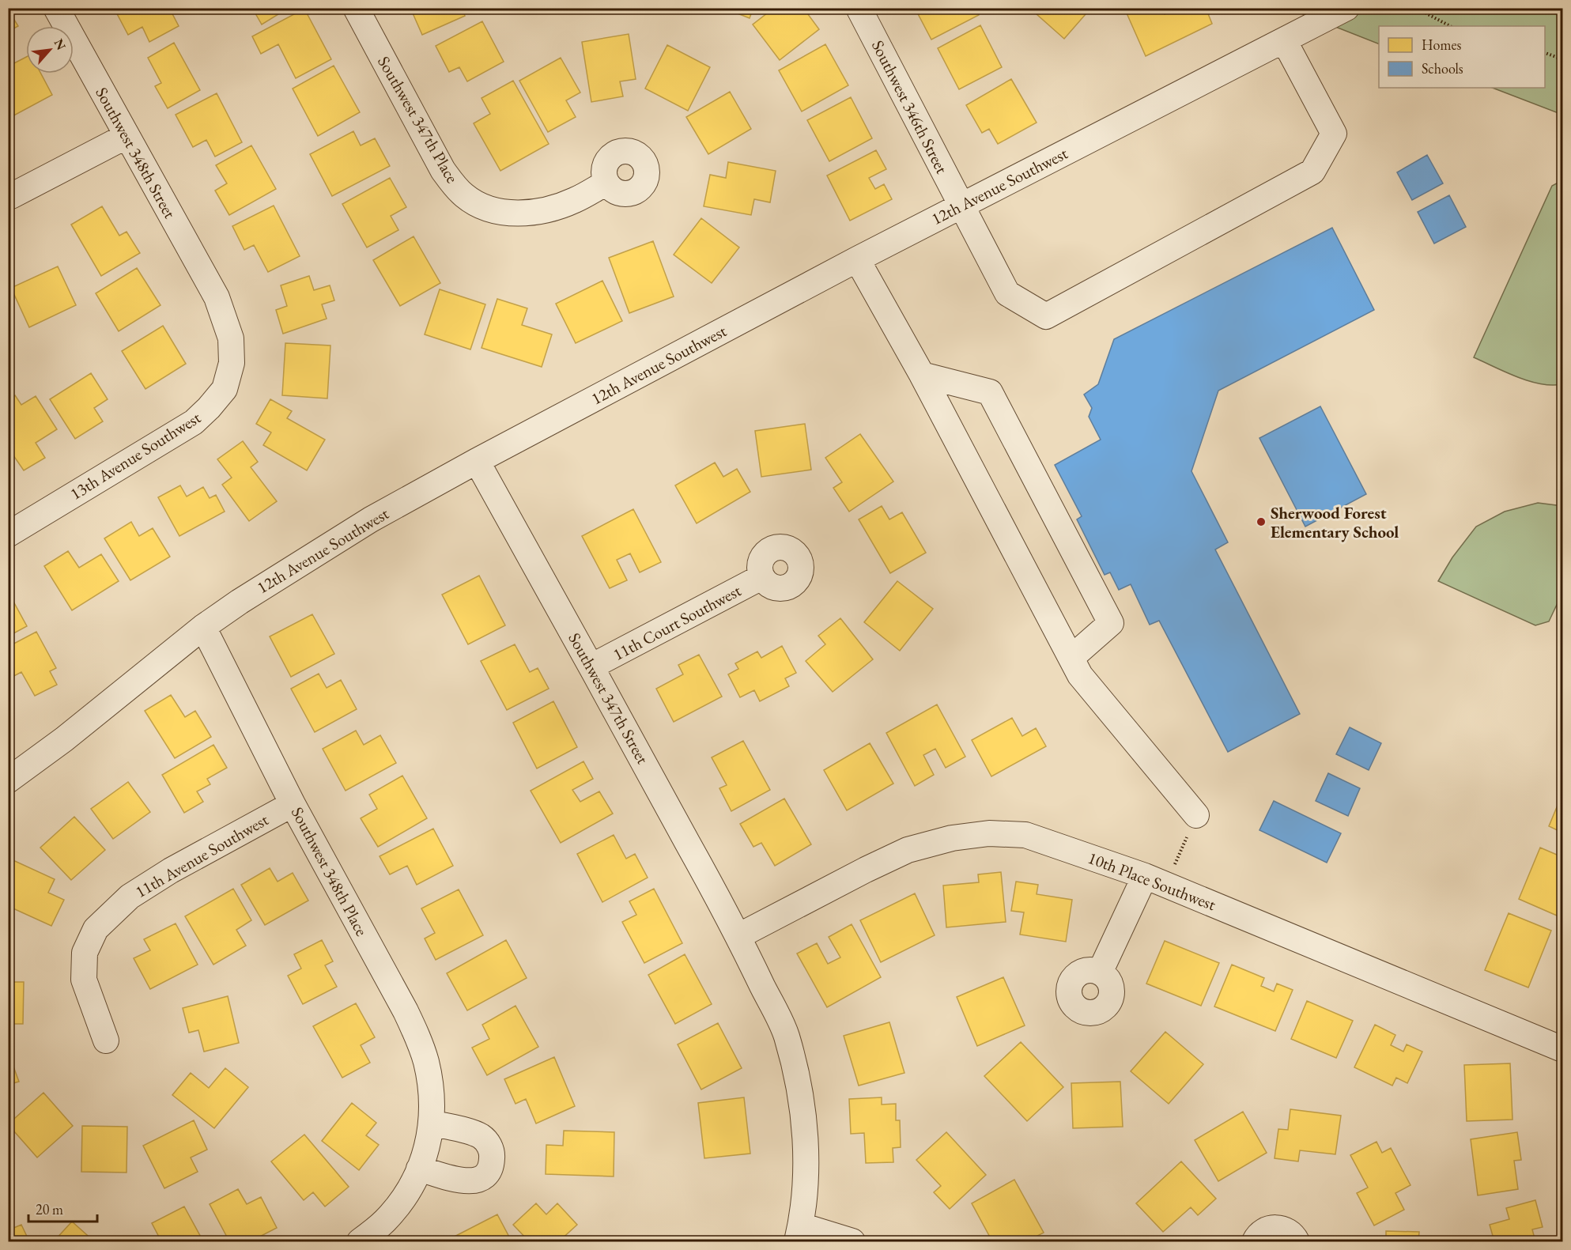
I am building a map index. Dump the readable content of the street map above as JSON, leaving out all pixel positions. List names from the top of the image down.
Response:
{
  "streets": {
    "street": [
      "Southwest 346th Street",
      "Southwest 347th Place",
      "Southwest 348th Street",
      "12th Avenue Southwest",
      "13th Avenue Southwest",
      "11th Court Southwest",
      "Southwest 347th Street",
      "11th Avenue Southwest",
      "Southwest 348th Place",
      "10th Place Southwest"
    ]
  },
  "crossings": [
    ["Southwest 346th Street", "12th Avenue Southwest"],
    ["Southwest 348th Street", "13th Avenue Southwest"],
    ["12th Avenue Southwest", "Southwest 347th Street"],
    ["12th Avenue Southwest", "Southwest 348th Place"],
    ["11th Court Southwest", "Southwest 347th Street"],
    ["Southwest 347th Street", "10th Place Southwest"],
    ["11th Avenue Southwest", "Southwest 348th Place"]
  ],
  "places": ["Sherwood Forest Elementary School"],
  "legend": ["Homes", "Schools"],
  "scale_bar": "20 m",
  "north": "top right"
}
